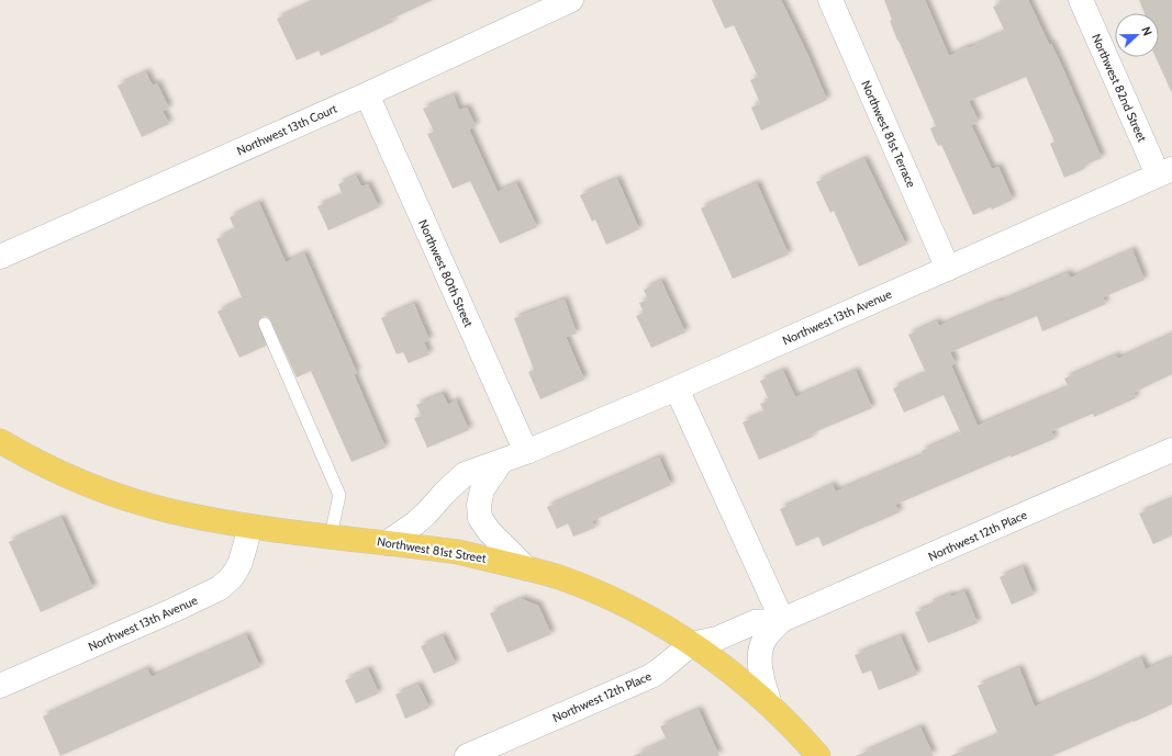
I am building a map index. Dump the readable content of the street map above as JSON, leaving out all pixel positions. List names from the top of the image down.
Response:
{
  "streets": {
    "main road": ["Northwest 81st Street"],
    "street": [
      "Northwest 82nd Street",
      "Northwest 13th Court",
      "Northwest 81st Terrace",
      "Northwest 80th Street",
      "Northwest 13th Avenue",
      "Northwest 12th Place"
    ]
  },
  "crossings": [
    ["Northwest 82nd Street", "Northwest 13th Avenue"],
    ["Northwest 13th Court", "Northwest 80th Street"],
    ["Northwest 81st Terrace", "Northwest 13th Avenue"],
    ["Northwest 80th Street", "Northwest 13th Avenue"],
    ["Northwest 13th Avenue", "Northwest 81st Street"],
    ["Northwest 12th Place", "Northwest 81st Street"]
  ],
  "north": "right"
}
